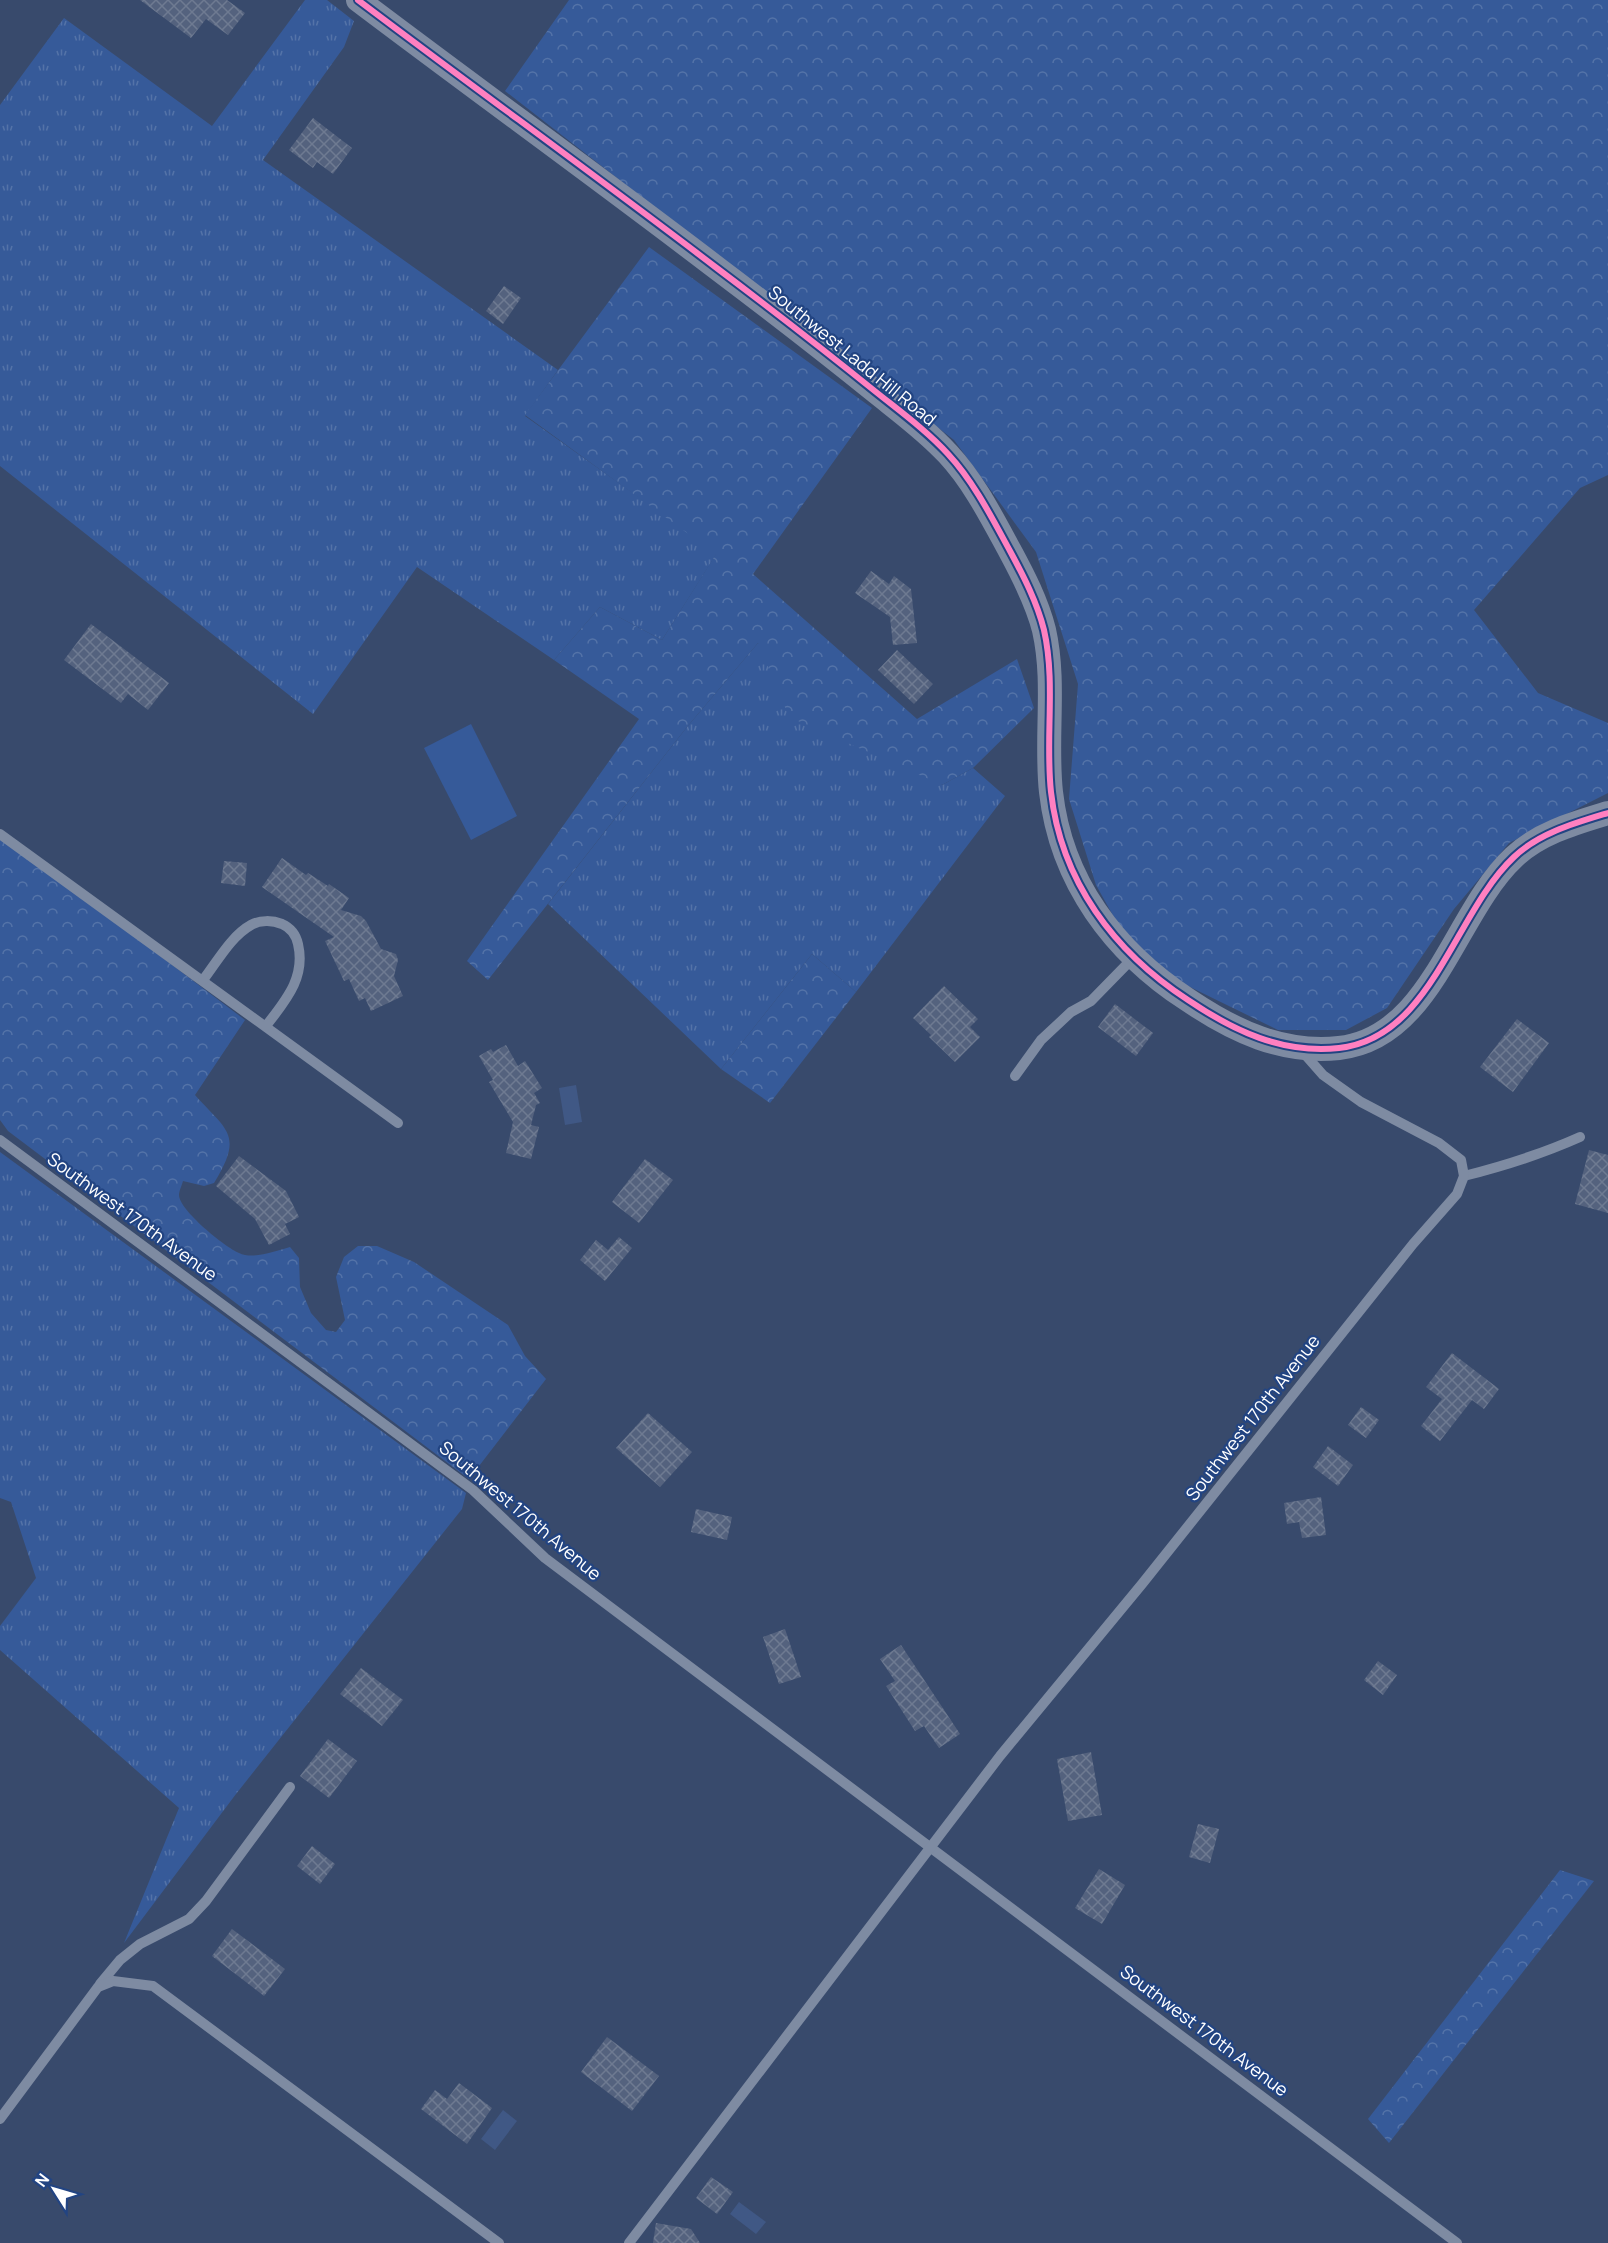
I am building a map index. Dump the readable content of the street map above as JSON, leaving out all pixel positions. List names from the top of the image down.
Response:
{
  "streets": {
    "street": ["Southwest Ladd Hill Road"],
    "lane": ["Southwest 170th Avenue"]
  },
  "north": "top left"
}
